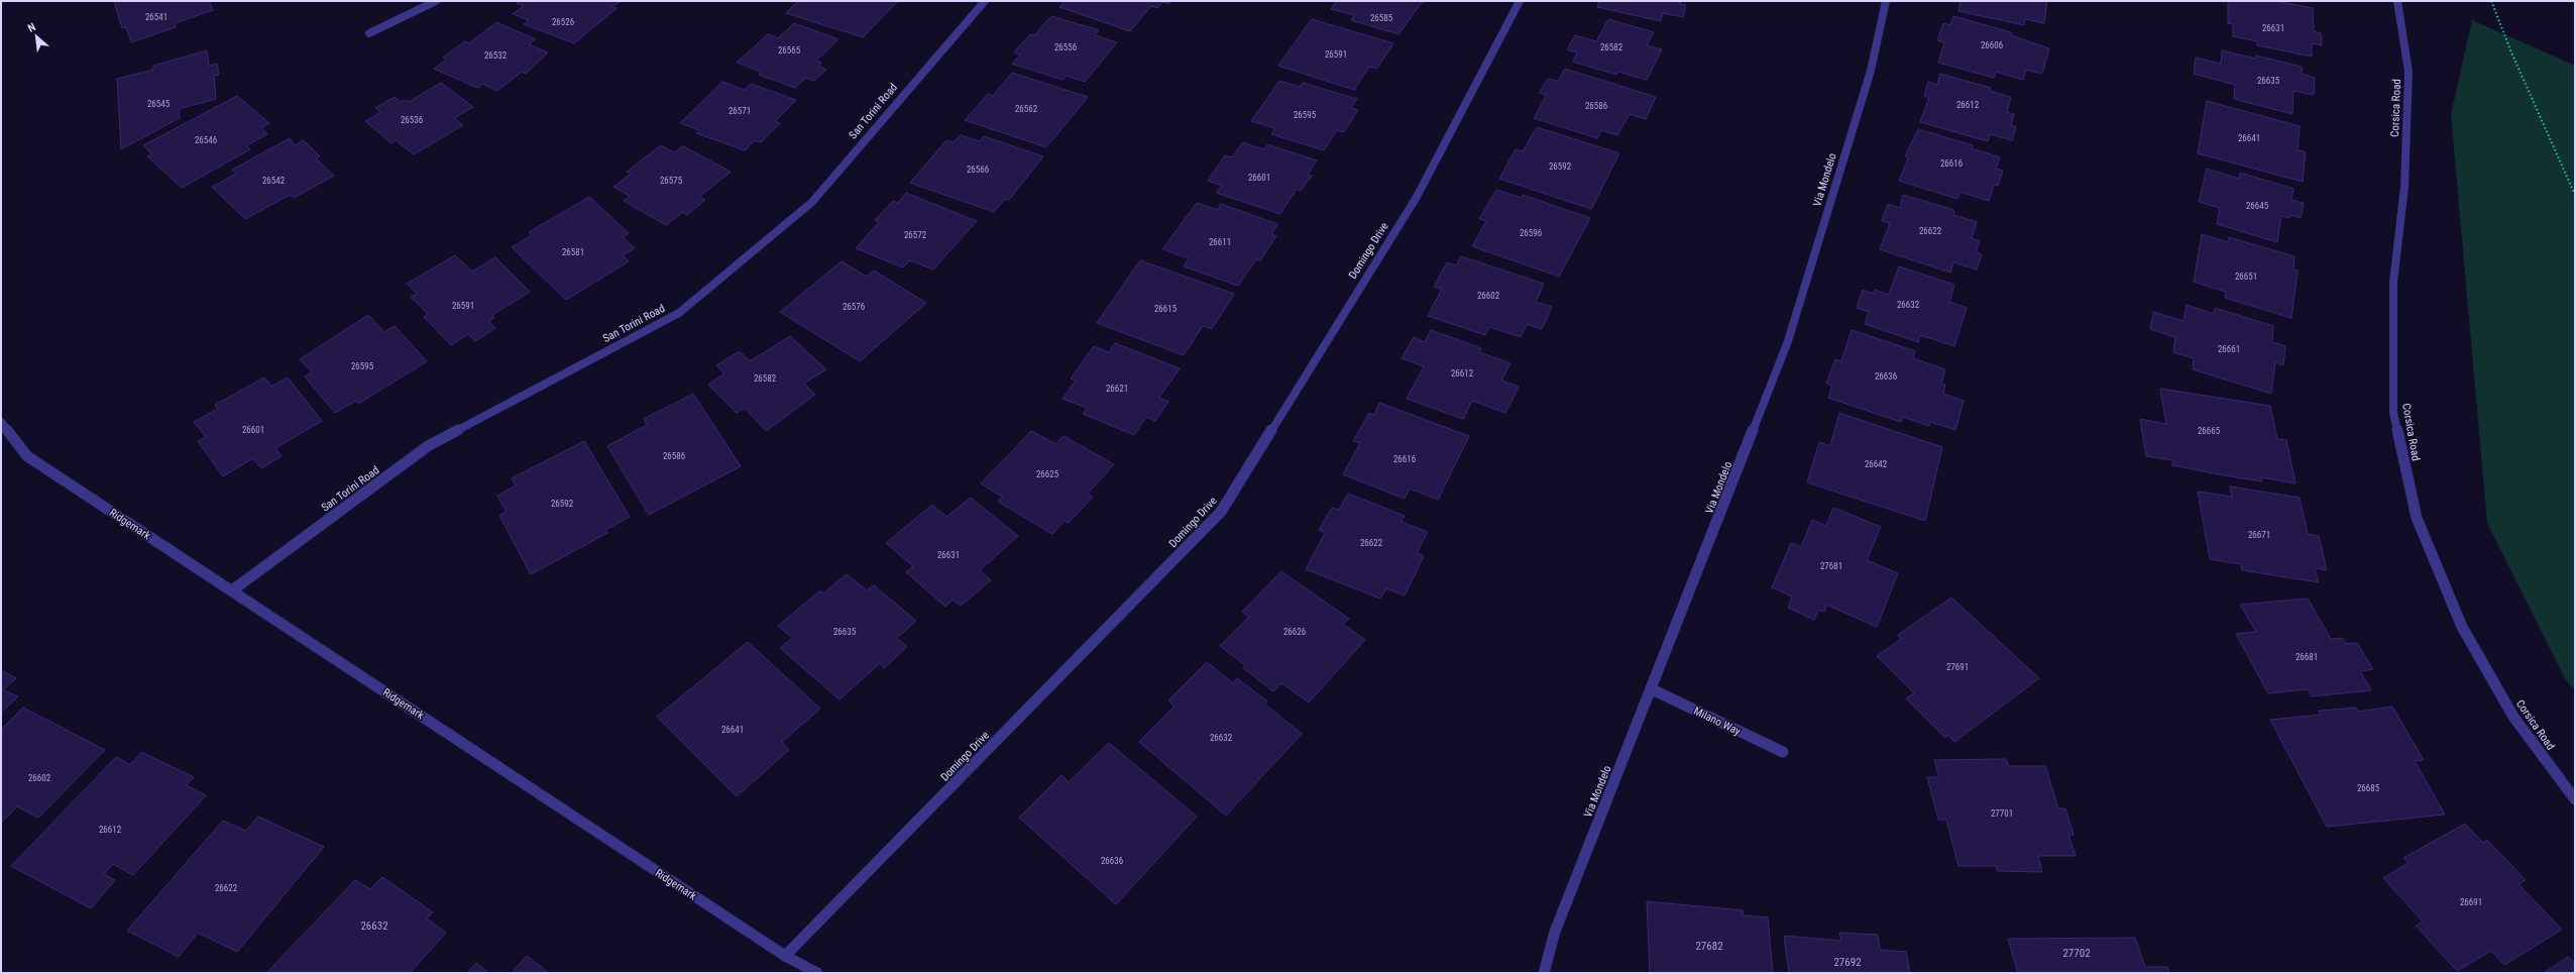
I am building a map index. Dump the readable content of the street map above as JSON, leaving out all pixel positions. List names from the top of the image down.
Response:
{
  "streets": {
    "street": [
      "Corsica Road",
      "San Torini Road",
      "Via Mondelo",
      "Domingo Drive",
      "Ridgemark",
      "Milano Way"
    ]
  },
  "crossings": [
    ["San Torini Road", "Ridgemark"],
    ["Via Mondelo", "Milano Way"],
    ["Domingo Drive", "Ridgemark"]
  ],
  "house_numbers": [
    "26541",
    "26585",
    "26526",
    "26631",
    "26606",
    "26556",
    "26582",
    "26565",
    "26591",
    "26532",
    "26635",
    "26545",
    "26612",
    "26586",
    "26562",
    "26571",
    "26595",
    "26536",
    "26641",
    "26546",
    "26616",
    "26592",
    "26566",
    "26601",
    "26542",
    "26575",
    "26645",
    "26622",
    "26596",
    "26572",
    "26611",
    "26581",
    "26651",
    "26602",
    "26632",
    "26591",
    "26576",
    "26615",
    "26661",
    "26595",
    "26612",
    "26636",
    "26582",
    "26621",
    "26601",
    "26665",
    "26586",
    "26616",
    "26642",
    "26625",
    "26592",
    "26671",
    "26622",
    "26631",
    "27681",
    "26635",
    "26626",
    "26681",
    "27691",
    "26641",
    "26632",
    "26602",
    "26685",
    "27701",
    "26612",
    "26636",
    "26622",
    "26691",
    "26632",
    "27682",
    "27702",
    "27692"
  ],
  "north": "top left"
}
